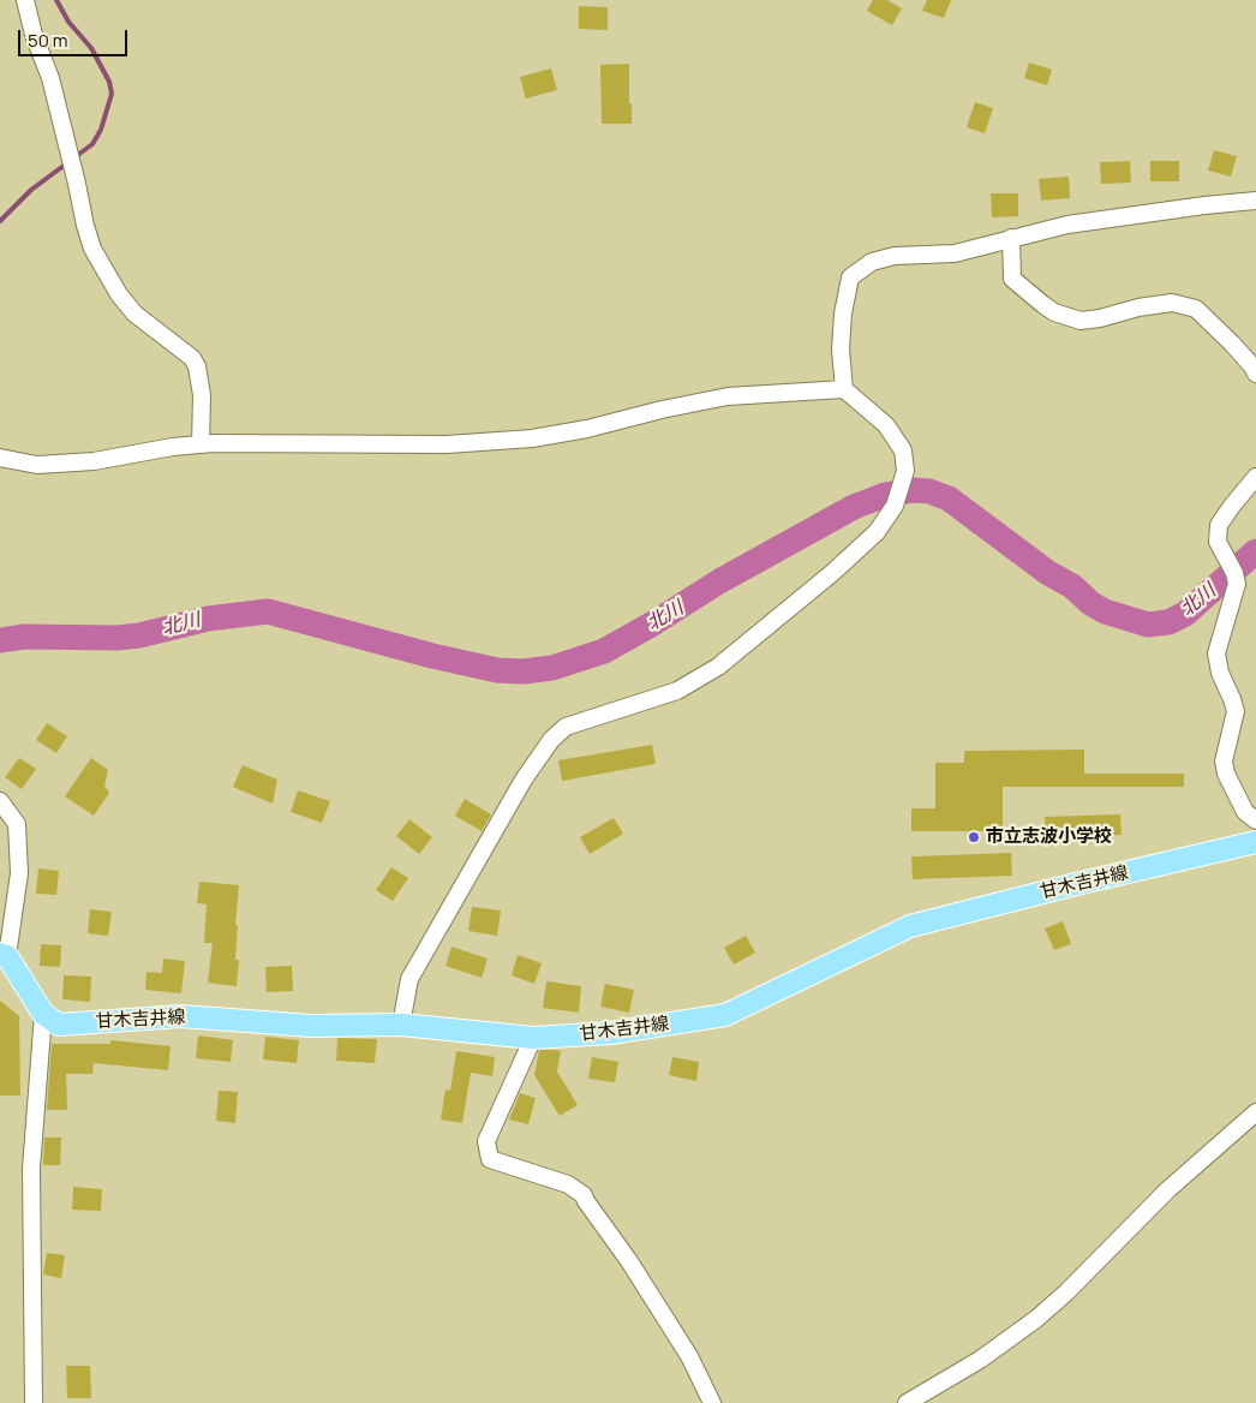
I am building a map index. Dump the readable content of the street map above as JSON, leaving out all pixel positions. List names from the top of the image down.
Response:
{
  "streets": {
    "main road": ["甘木吉井線"]
  },
  "water": ["北川"],
  "places": ["市立志波小学校"],
  "scale_bar": "50 m"
}
